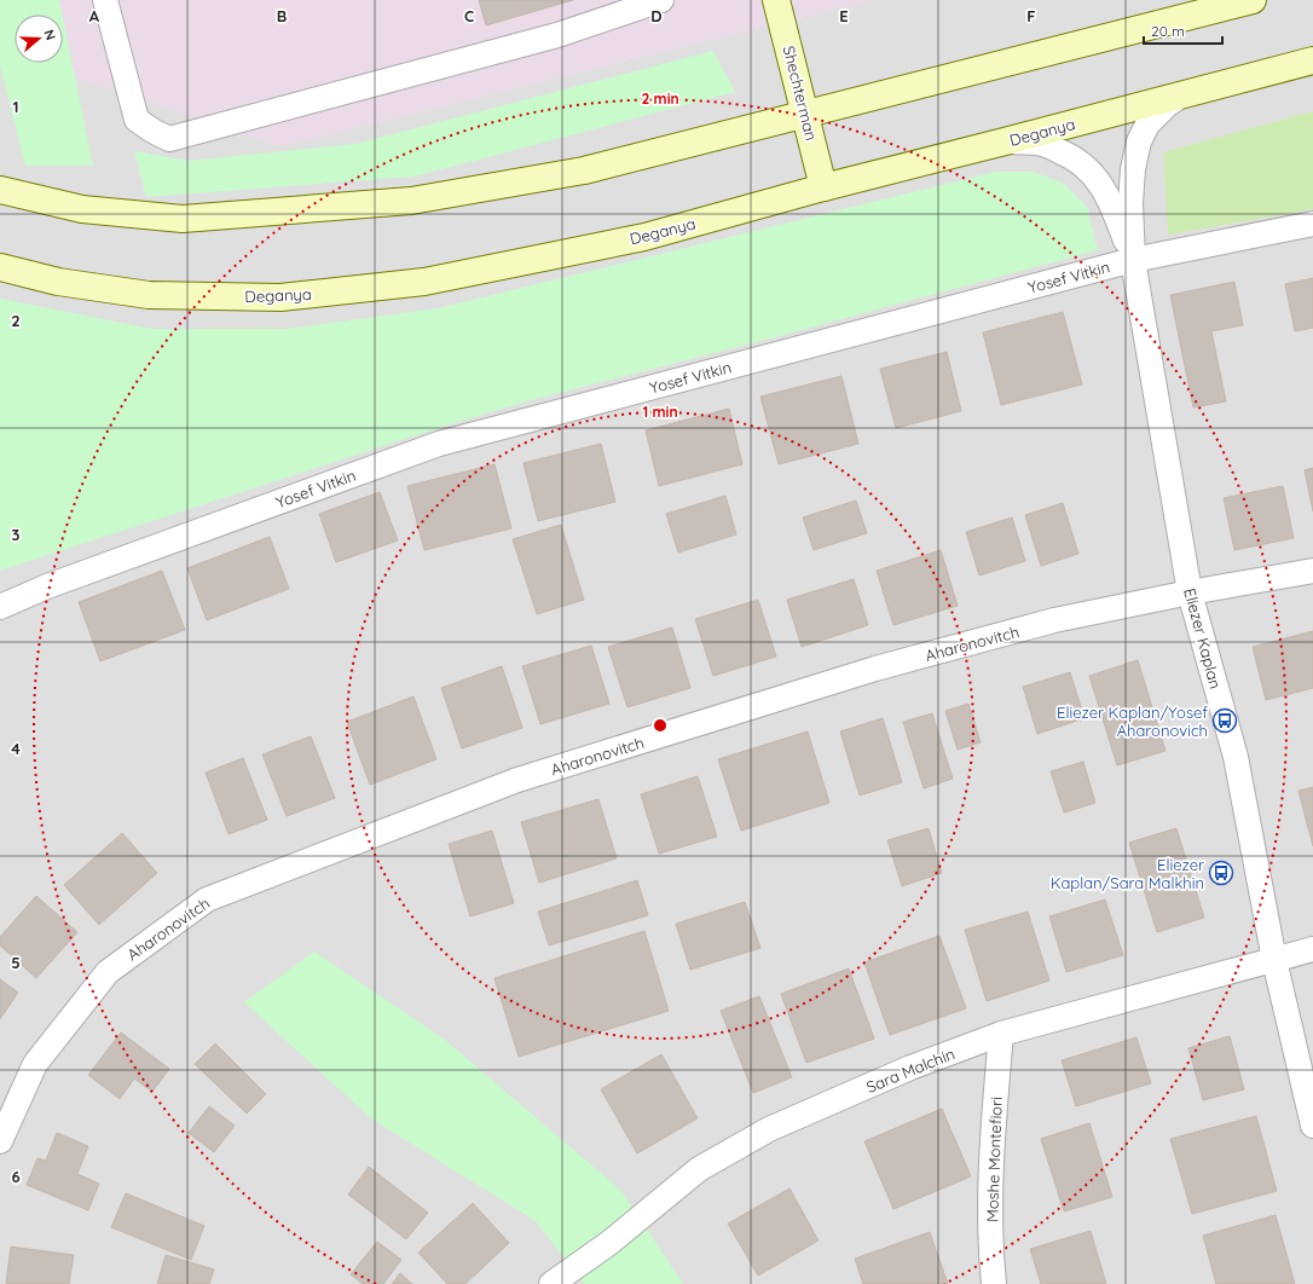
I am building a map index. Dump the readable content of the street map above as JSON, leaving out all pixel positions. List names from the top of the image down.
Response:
{
  "streets": {
    "main road": ["Shechterman", "Deganya"],
    "street": [
      "Yosef Vitkin",
      "Eliezer Kaplan",
      "Aharonovitch",
      "Sara Malchin",
      "Moshe Montefiori"
    ]
  },
  "crossings": [
    ["Shechterman", "Deganya"],
    ["Deganya", "Eliezer Kaplan"],
    ["Yosef Vitkin", "Eliezer Kaplan"],
    ["Eliezer Kaplan", "Aharonovitch"],
    ["Eliezer Kaplan", "Sara Malchin"],
    ["Sara Malchin", "Moshe Montefiori"]
  ],
  "places": {
    "bus stop": ["Eliezer Kaplan/Yosef Aharonovich", "Eliezer Kaplan/Sara Malkhin"]
  },
  "scale_bar": "20 m",
  "north": "right",
  "grid": {
    "columns": [
      "A",
      "B",
      "C",
      "D",
      "E",
      "F"
    ],
    "rows": [
      "1",
      "2",
      "3",
      "4",
      "5",
      "6"
    ]
  },
  "rings": ["2 min", "1 min"]
}
